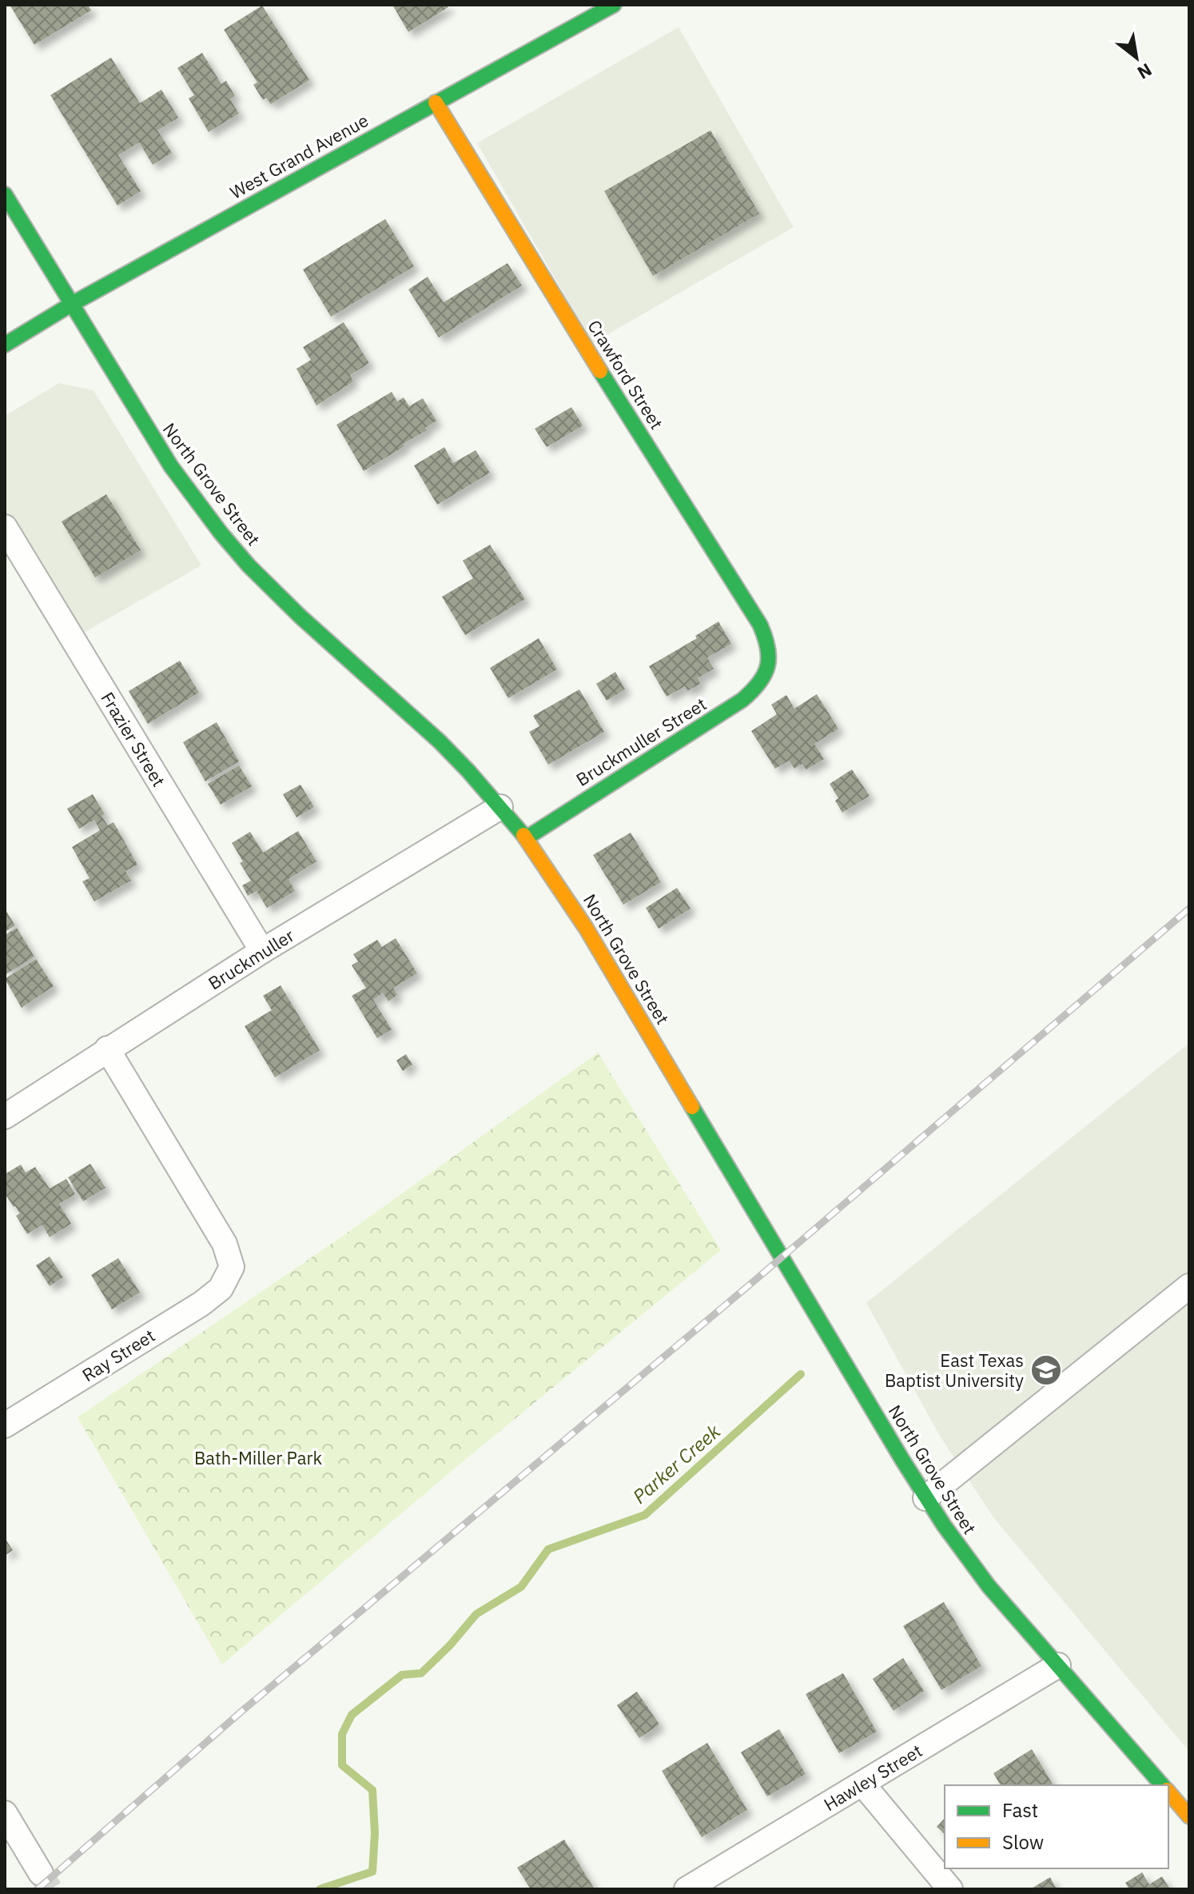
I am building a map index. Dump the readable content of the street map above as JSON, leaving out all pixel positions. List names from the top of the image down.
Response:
{
  "streets": {
    "main road": [
      "West Grand Avenue",
      "Crawford Street",
      "North Grove Street",
      "Bruckmuller Street"
    ],
    "street": [
      "Frazier Street",
      "Bruckmuller",
      "Ray Street",
      "Hawley Street"
    ]
  },
  "crossings": [
    ["West Grand Avenue", "Crawford Street"],
    ["West Grand Avenue", "North Grove Street"],
    ["Crawford Street", "Bruckmuller Street"],
    ["North Grove Street", "Bruckmuller Street"],
    ["North Grove Street", "Bruckmuller"],
    ["North Grove Street", "Hawley Street"],
    ["Frazier Street", "Bruckmuller"],
    ["Bruckmuller", "Ray Street"]
  ],
  "water": ["Parker Creek"],
  "parks": ["Bath-Miller Park"],
  "places": {
    "school or university": ["East Texas Baptist University"]
  },
  "legend": ["Fast", "Slow"],
  "north": "bottom right"
}
